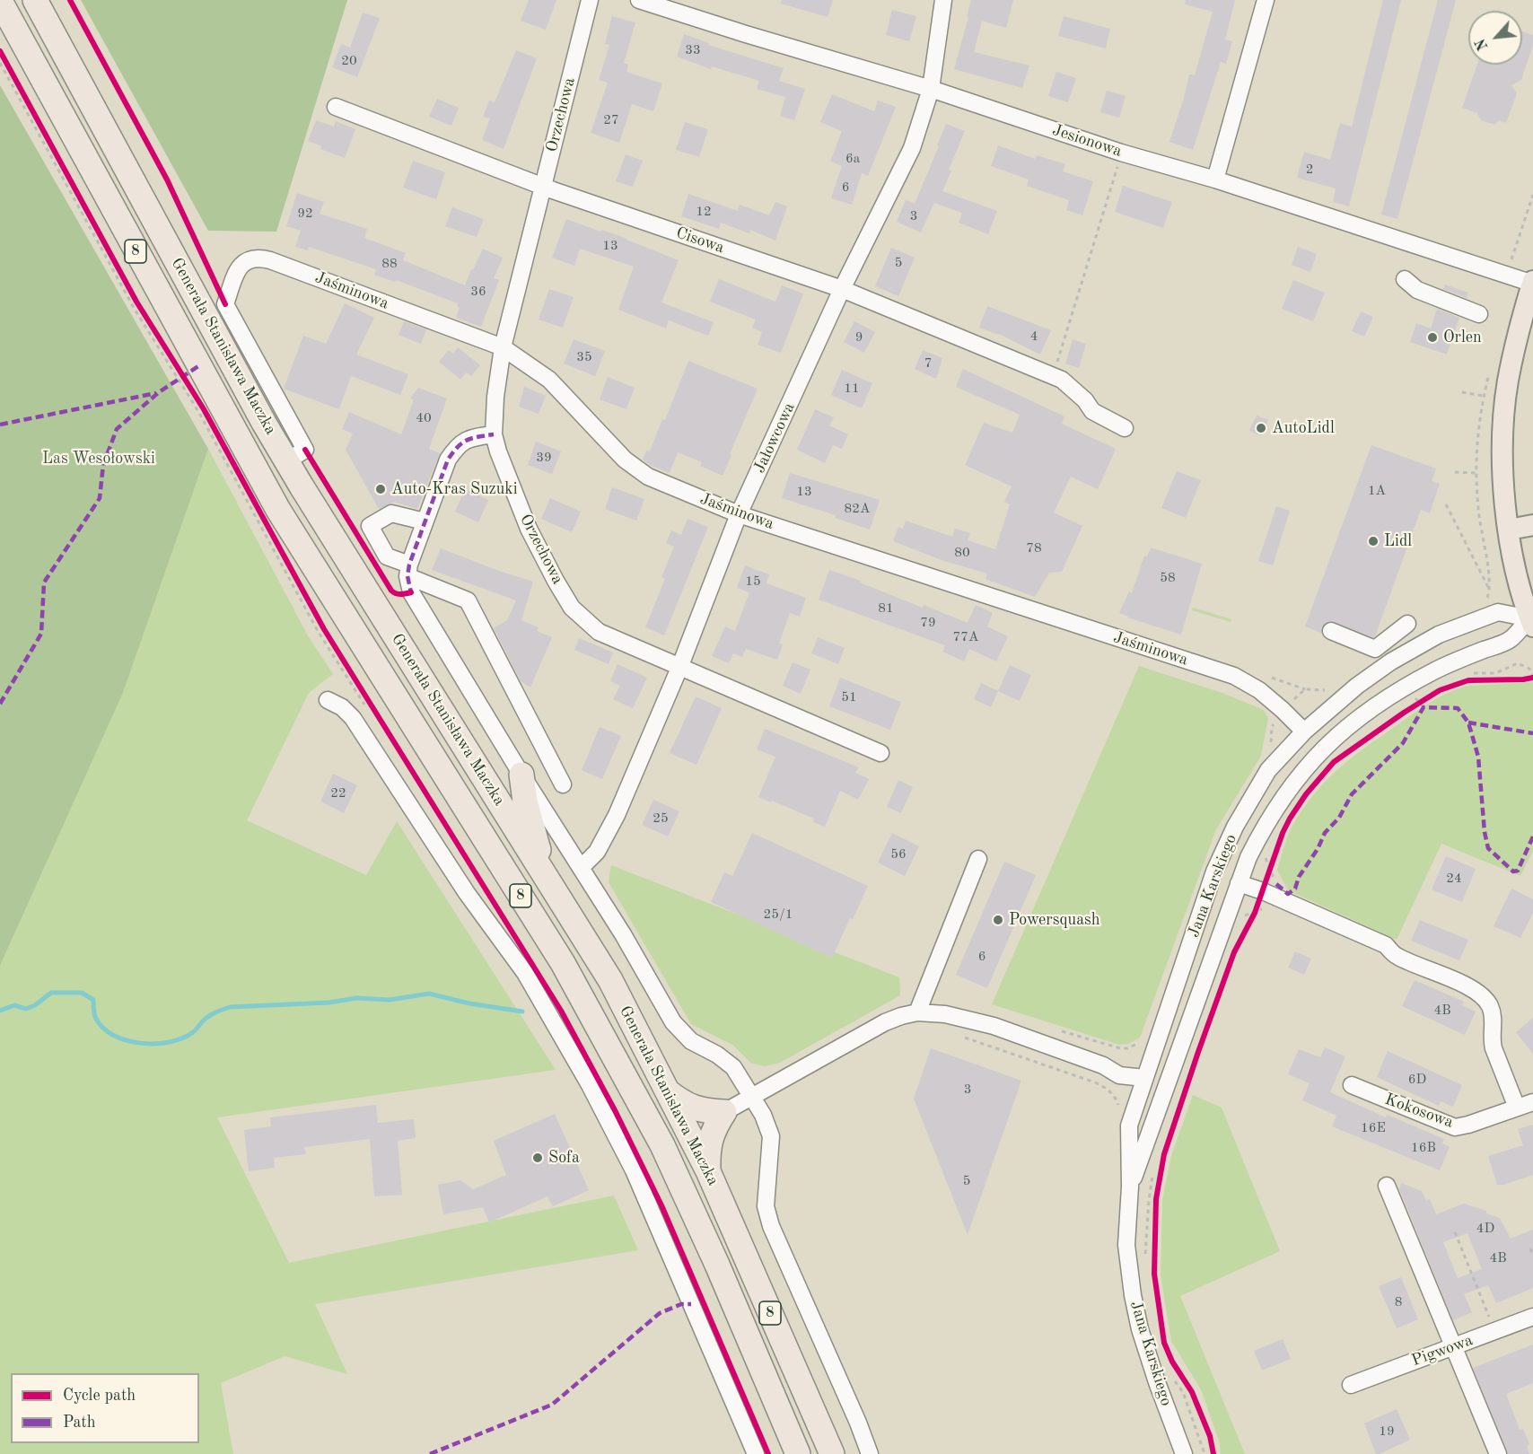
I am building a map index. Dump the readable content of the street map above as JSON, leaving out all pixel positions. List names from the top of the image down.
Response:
{
  "streets": {
    "highway": ["8", "Generała Stanisława Maczka"],
    "street": [
      "Orzechowa",
      "Jesionowa",
      "Cisowa",
      "Jaśminowa",
      "Jałowcowa",
      "Jana Karskiego",
      "Kokosowa",
      "Pigwowa"
    ]
  },
  "crossings": [
    ["Orzechowa", "Cisowa"],
    ["Orzechowa", "Jaśminowa"],
    ["Orzechowa", "Jałowcowa"],
    ["Jesionowa", "Jałowcowa"],
    ["Cisowa", "Jałowcowa"],
    ["Jaśminowa", "Generała Stanisława Maczka"],
    ["Jaśminowa", "Jałowcowa"],
    ["Jaśminowa", "Jana Karskiego"]
  ],
  "parks": ["Las Wesołowski"],
  "places": [
    "Orlen",
    "AutoLidl",
    "Auto-Kras Suzuki",
    "Lidl",
    "Powersquash",
    "Sofa"
  ],
  "house_numbers": [
    "33",
    "20",
    "27",
    "6a",
    "2",
    "6",
    "12",
    "92",
    "3",
    "13",
    "5",
    "88",
    "36",
    "4",
    "9",
    "35",
    "7",
    "11",
    "40",
    "39",
    "1A",
    "13",
    "82A",
    "78",
    "80",
    "58",
    "15",
    "81",
    "79",
    "77A",
    "51",
    "22",
    "25",
    "56",
    "24",
    "25/1",
    "6",
    "4B",
    "6D",
    "3",
    "16E",
    "16B",
    "5",
    "4D",
    "4B",
    "8",
    "19"
  ],
  "legend": ["Cycle path", "Path"],
  "north": "bottom left"
}
